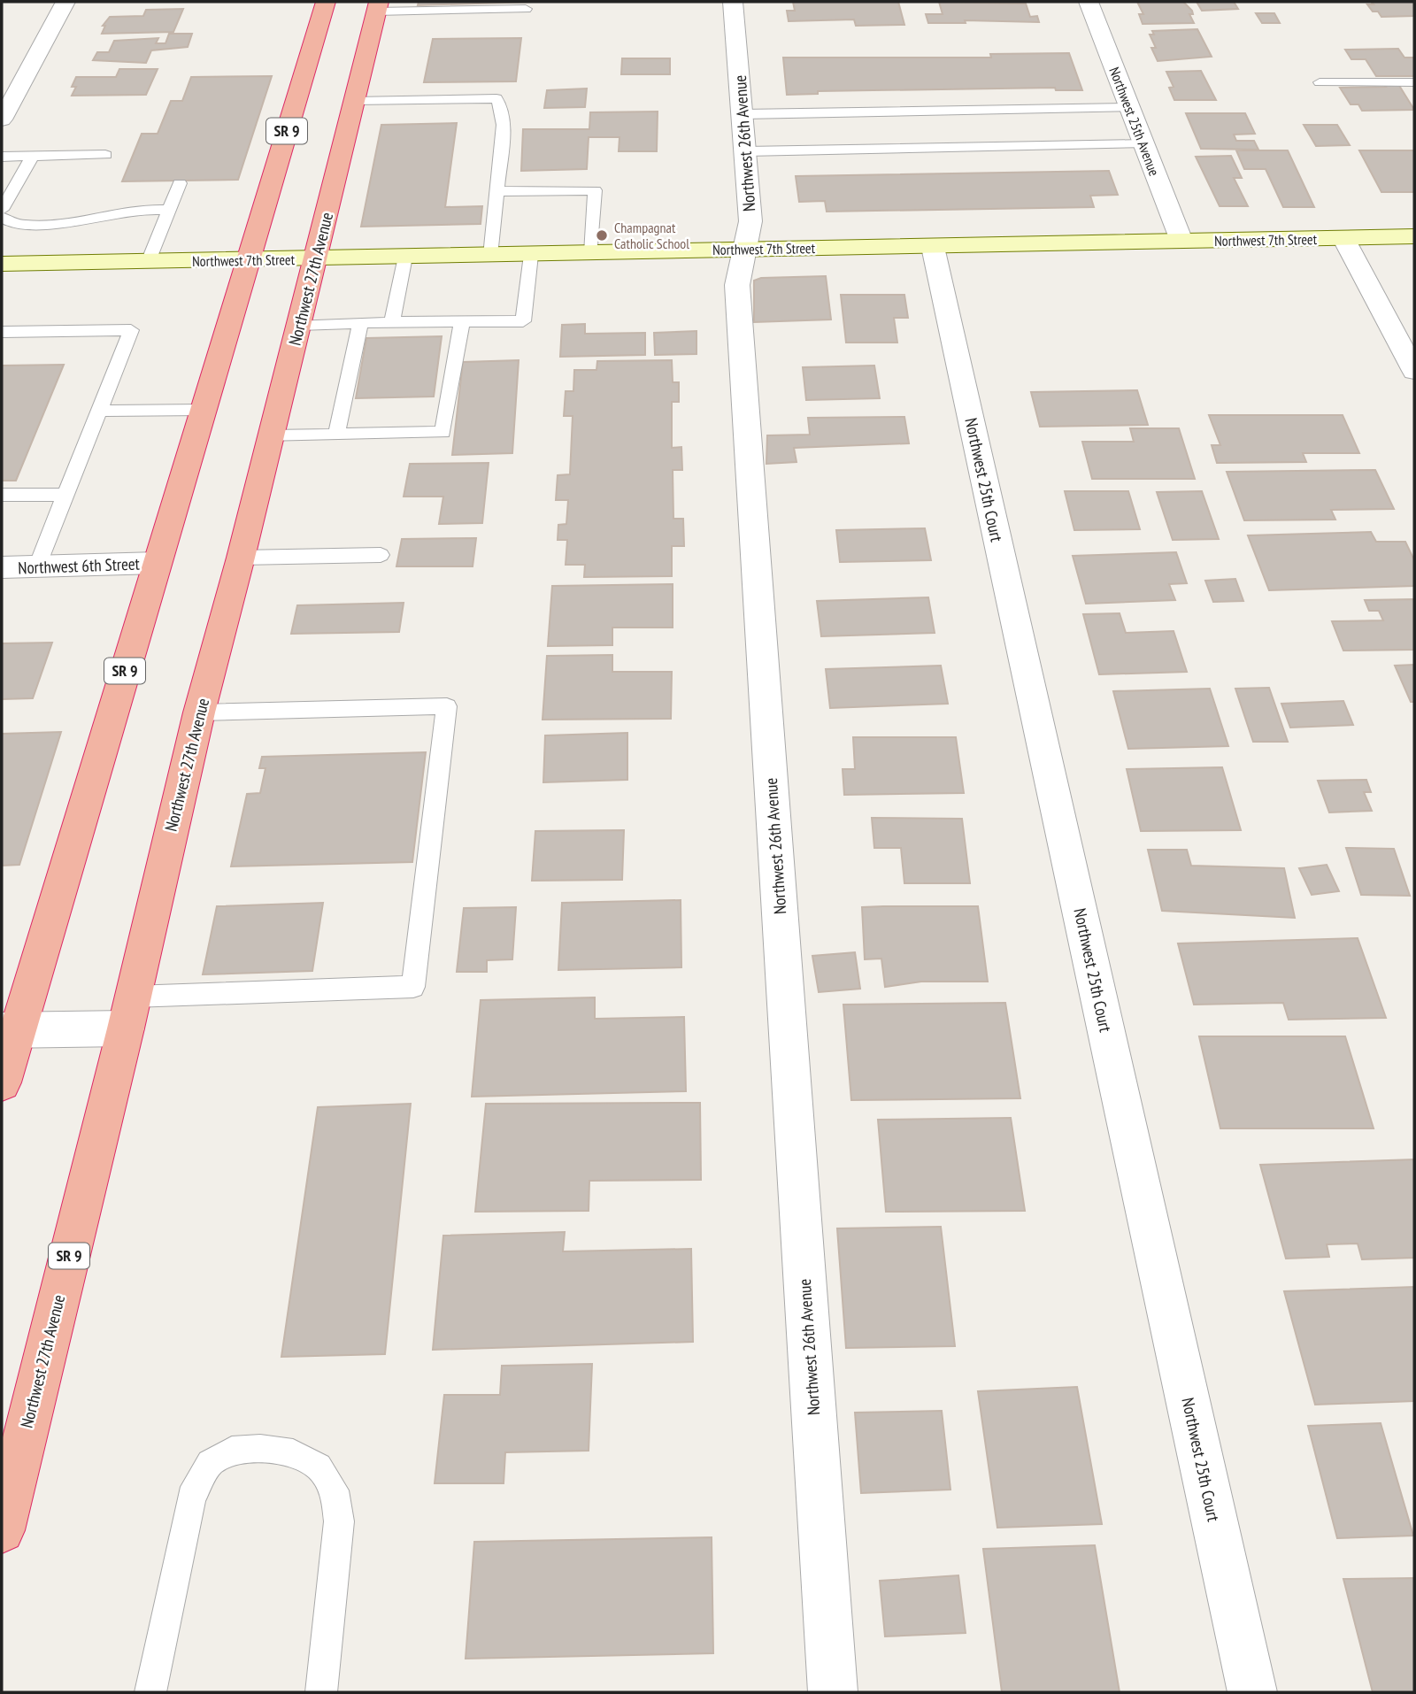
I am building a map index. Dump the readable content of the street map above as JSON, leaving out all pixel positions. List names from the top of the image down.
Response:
{
  "streets": {
    "highway": ["SR 9", "Northwest 27th Avenue"],
    "main road": ["Northwest 7th Street"],
    "street": [
      "Northwest 25th Avenue",
      "Northwest 26th Avenue",
      "Northwest 25th Court",
      "Northwest 6th Street"
    ]
  },
  "crossings": [
    ["Northwest 25th Avenue", "Northwest 7th Street"],
    ["SR 9", "Northwest 7th Street"],
    ["SR 9", "Northwest 6th Street"],
    ["Northwest 26th Avenue", "Northwest 7th Street"],
    ["Northwest 7th Street", "Northwest 27th Avenue"],
    ["Northwest 7th Street", "Northwest 25th Court"]
  ],
  "places": ["Champagnat Catholic School"]
}
